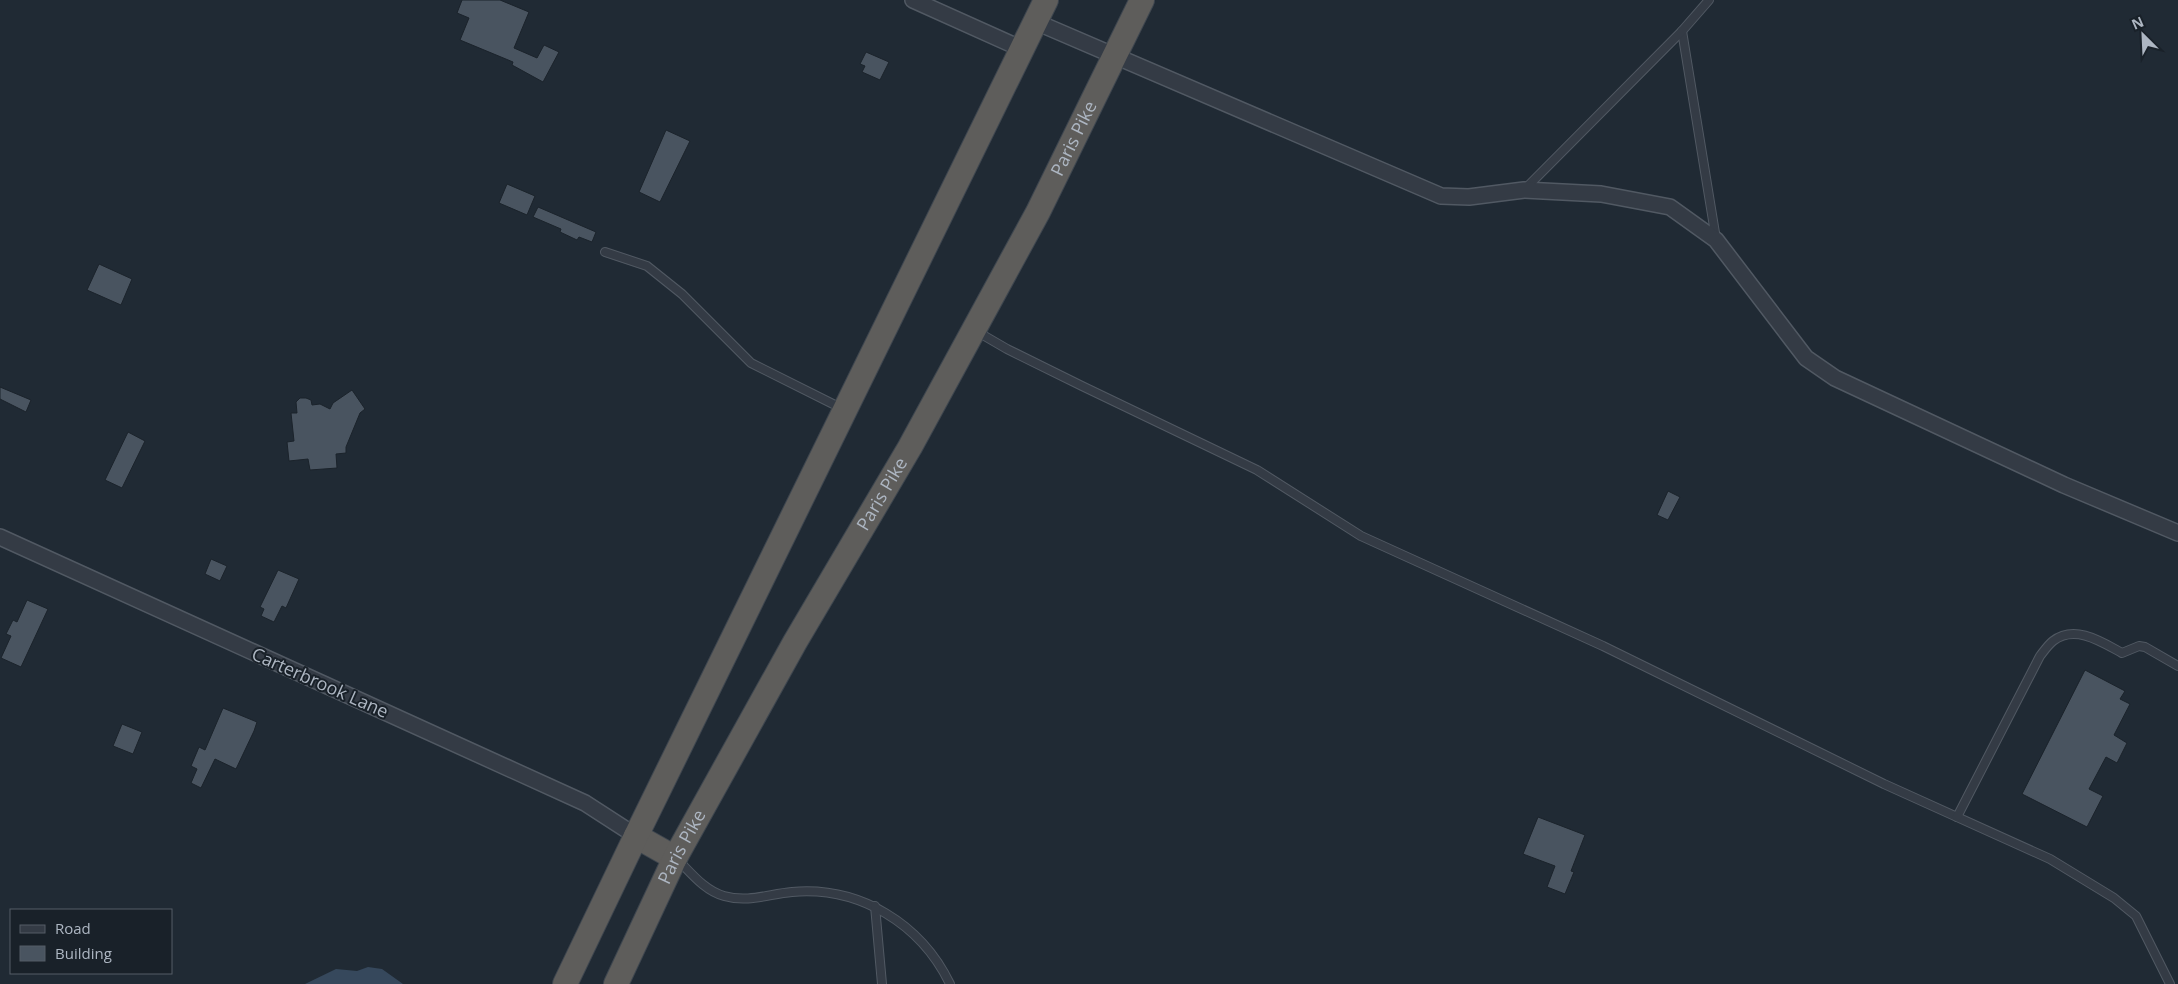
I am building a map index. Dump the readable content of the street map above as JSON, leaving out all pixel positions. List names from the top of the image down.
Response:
{
  "streets": {
    "highway": ["Paris Pike"],
    "street": ["Carterbrook Lane"]
  },
  "legend": ["Road", "Building"],
  "north": "top left"
}
